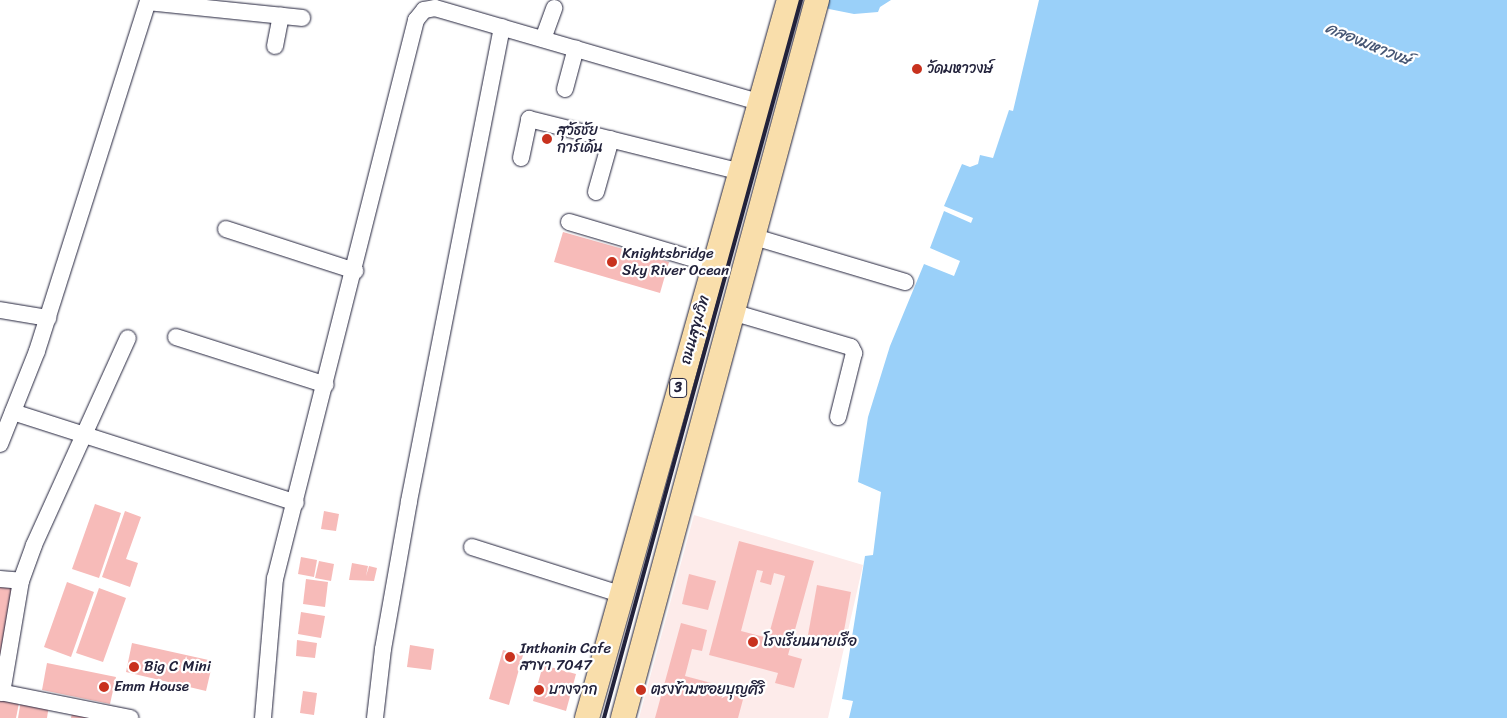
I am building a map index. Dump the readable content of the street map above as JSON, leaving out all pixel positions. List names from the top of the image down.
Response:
{
  "streets": {
    "highway": ["ถนนสุขุมวิท", "3"]
  },
  "water": ["คลองมหาวงษ์"],
  "places": [
    "วัดมหาวงษ์",
    "สุวัธชัย การ์เด้น",
    "Knightsbridge Sky River Ocean",
    "โรงเรียนนายเรือ",
    "Inthanin Cafe สาขา 7047",
    "Big C Mini",
    "Emm House",
    "บางจาก",
    "ตรงข้ามซอยบุญศิริ"
  ]
}
